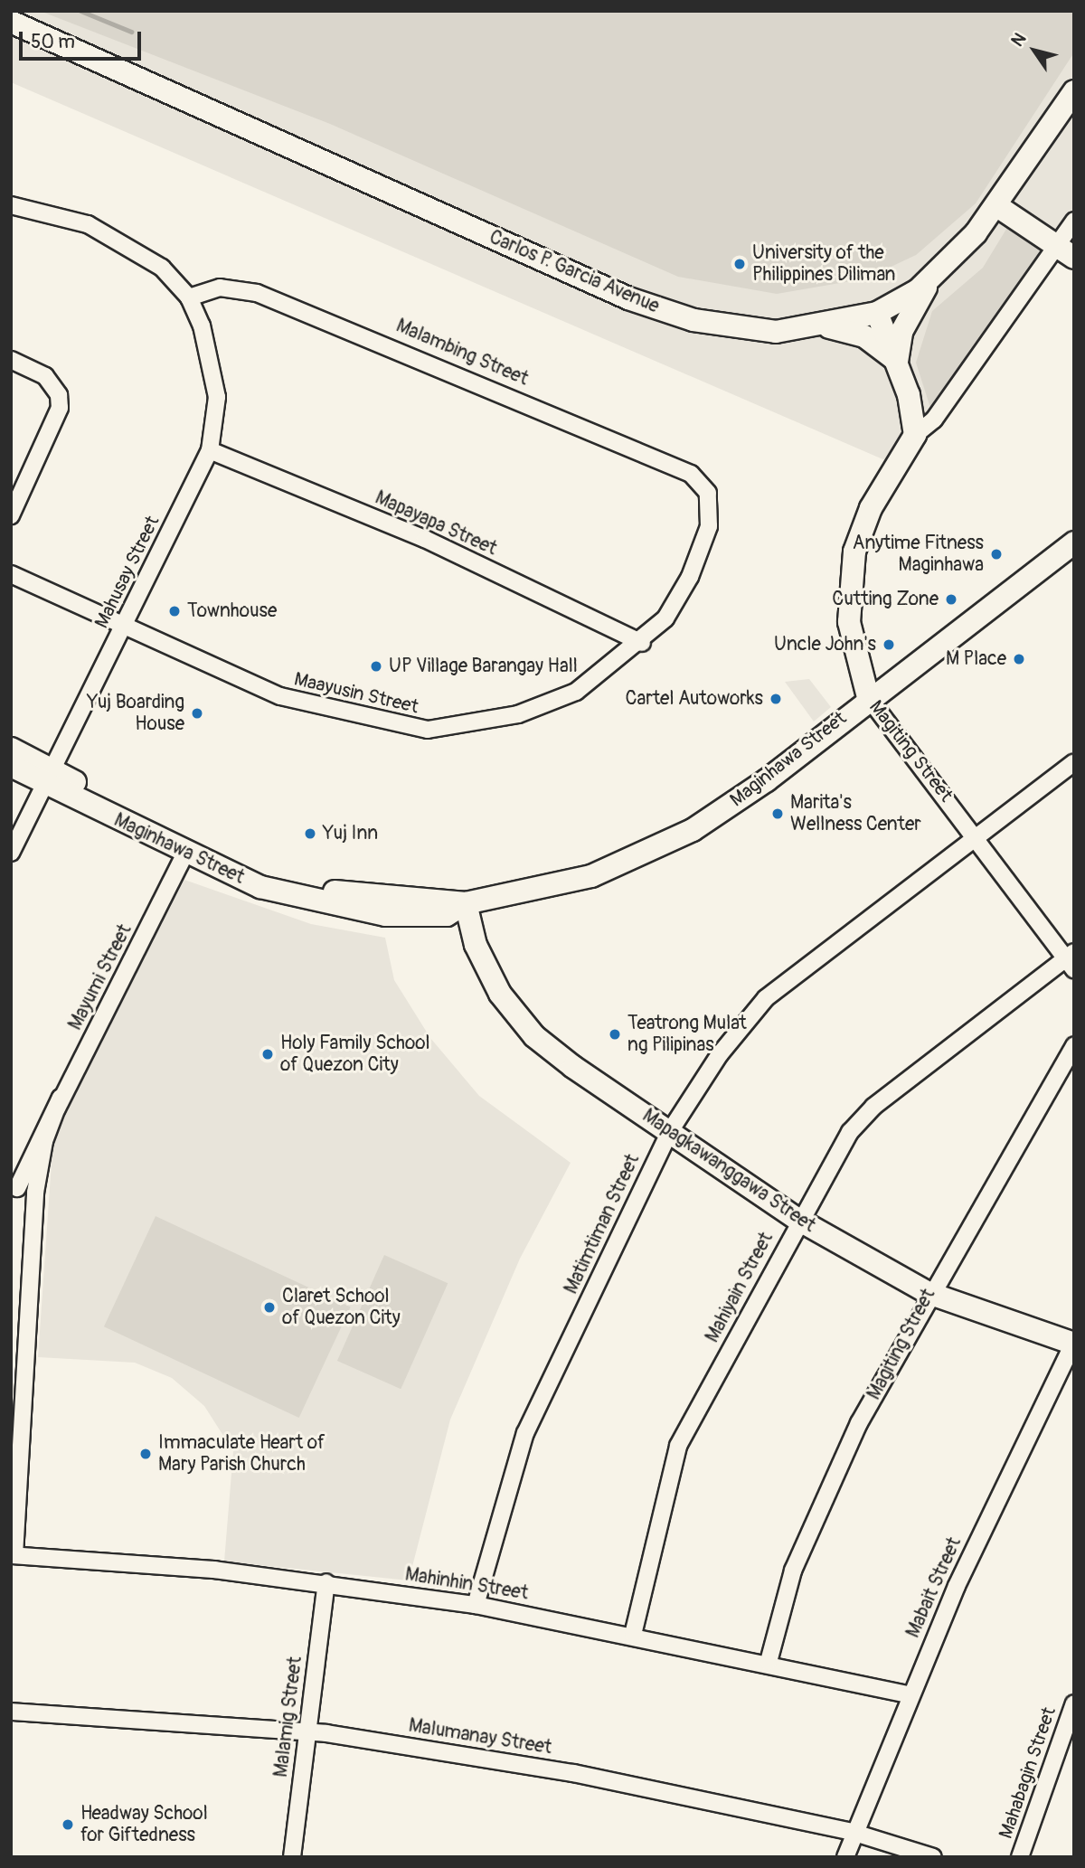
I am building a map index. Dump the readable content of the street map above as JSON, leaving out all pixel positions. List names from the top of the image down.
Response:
{
  "streets": {
    "street": [
      "Carlos P. Garcia Avenue",
      "Malambing Street",
      "Mapayapa Street",
      "Mahusay Street",
      "Maayusin Street",
      "Magiting Street",
      "Maginhawa Street",
      "Mayumi Street",
      "Mapagkawanggawa Street",
      "Matimtiman Street",
      "Mahiyain Street",
      "Mahinhin Street",
      "Mabait Street",
      "Malamig Street",
      "Malumanay Street",
      "Mahabagin Street"
    ]
  },
  "crossings": [
    ["Malambing Street", "Mahusay Street"],
    ["Malambing Street", "Maayusin Street"],
    ["Mapayapa Street", "Mahusay Street"],
    ["Mapayapa Street", "Maayusin Street"],
    ["Mahusay Street", "Maayusin Street"],
    ["Mahusay Street", "Maginhawa Street"],
    ["Magiting Street", "Maginhawa Street"],
    ["Magiting Street", "Mapagkawanggawa Street"],
    ["Magiting Street", "Matimtiman Street"],
    ["Magiting Street", "Mahiyain Street"],
    ["Magiting Street", "Mahinhin Street"],
    ["Maginhawa Street", "Mayumi Street"],
    ["Maginhawa Street", "Mapagkawanggawa Street"],
    ["Mayumi Street", "Mahinhin Street"],
    ["Mapagkawanggawa Street", "Matimtiman Street"],
    ["Mapagkawanggawa Street", "Mahiyain Street"],
    ["Mapagkawanggawa Street", "Mabait Street"],
    ["Matimtiman Street", "Mahinhin Street"],
    ["Mahiyain Street", "Mahinhin Street"],
    ["Mahinhin Street", "Mabait Street"],
    ["Mahinhin Street", "Malamig Street"],
    ["Mabait Street", "Malumanay Street"],
    ["Malamig Street", "Malumanay Street"]
  ],
  "places": [
    "University of the Philippines Diliman",
    "Anytime Fitness Maginhawa",
    "Cutting Zone",
    "Townhouse",
    "Uncle John's",
    "M Place",
    "UP Village Barangay Hall",
    "Cartel Autoworks",
    "Yuj Boarding House",
    "Marita's Wellness Center",
    "Yuj Inn",
    "Teatrong Mulat ng Pilipinas",
    "Holy Family School of Quezon City",
    "Claret School of Quezon City",
    "Immaculate Heart of Mary Parish Church",
    "Headway School for Giftedness"
  ],
  "scale_bar": "50 m",
  "north": "top left"
}
